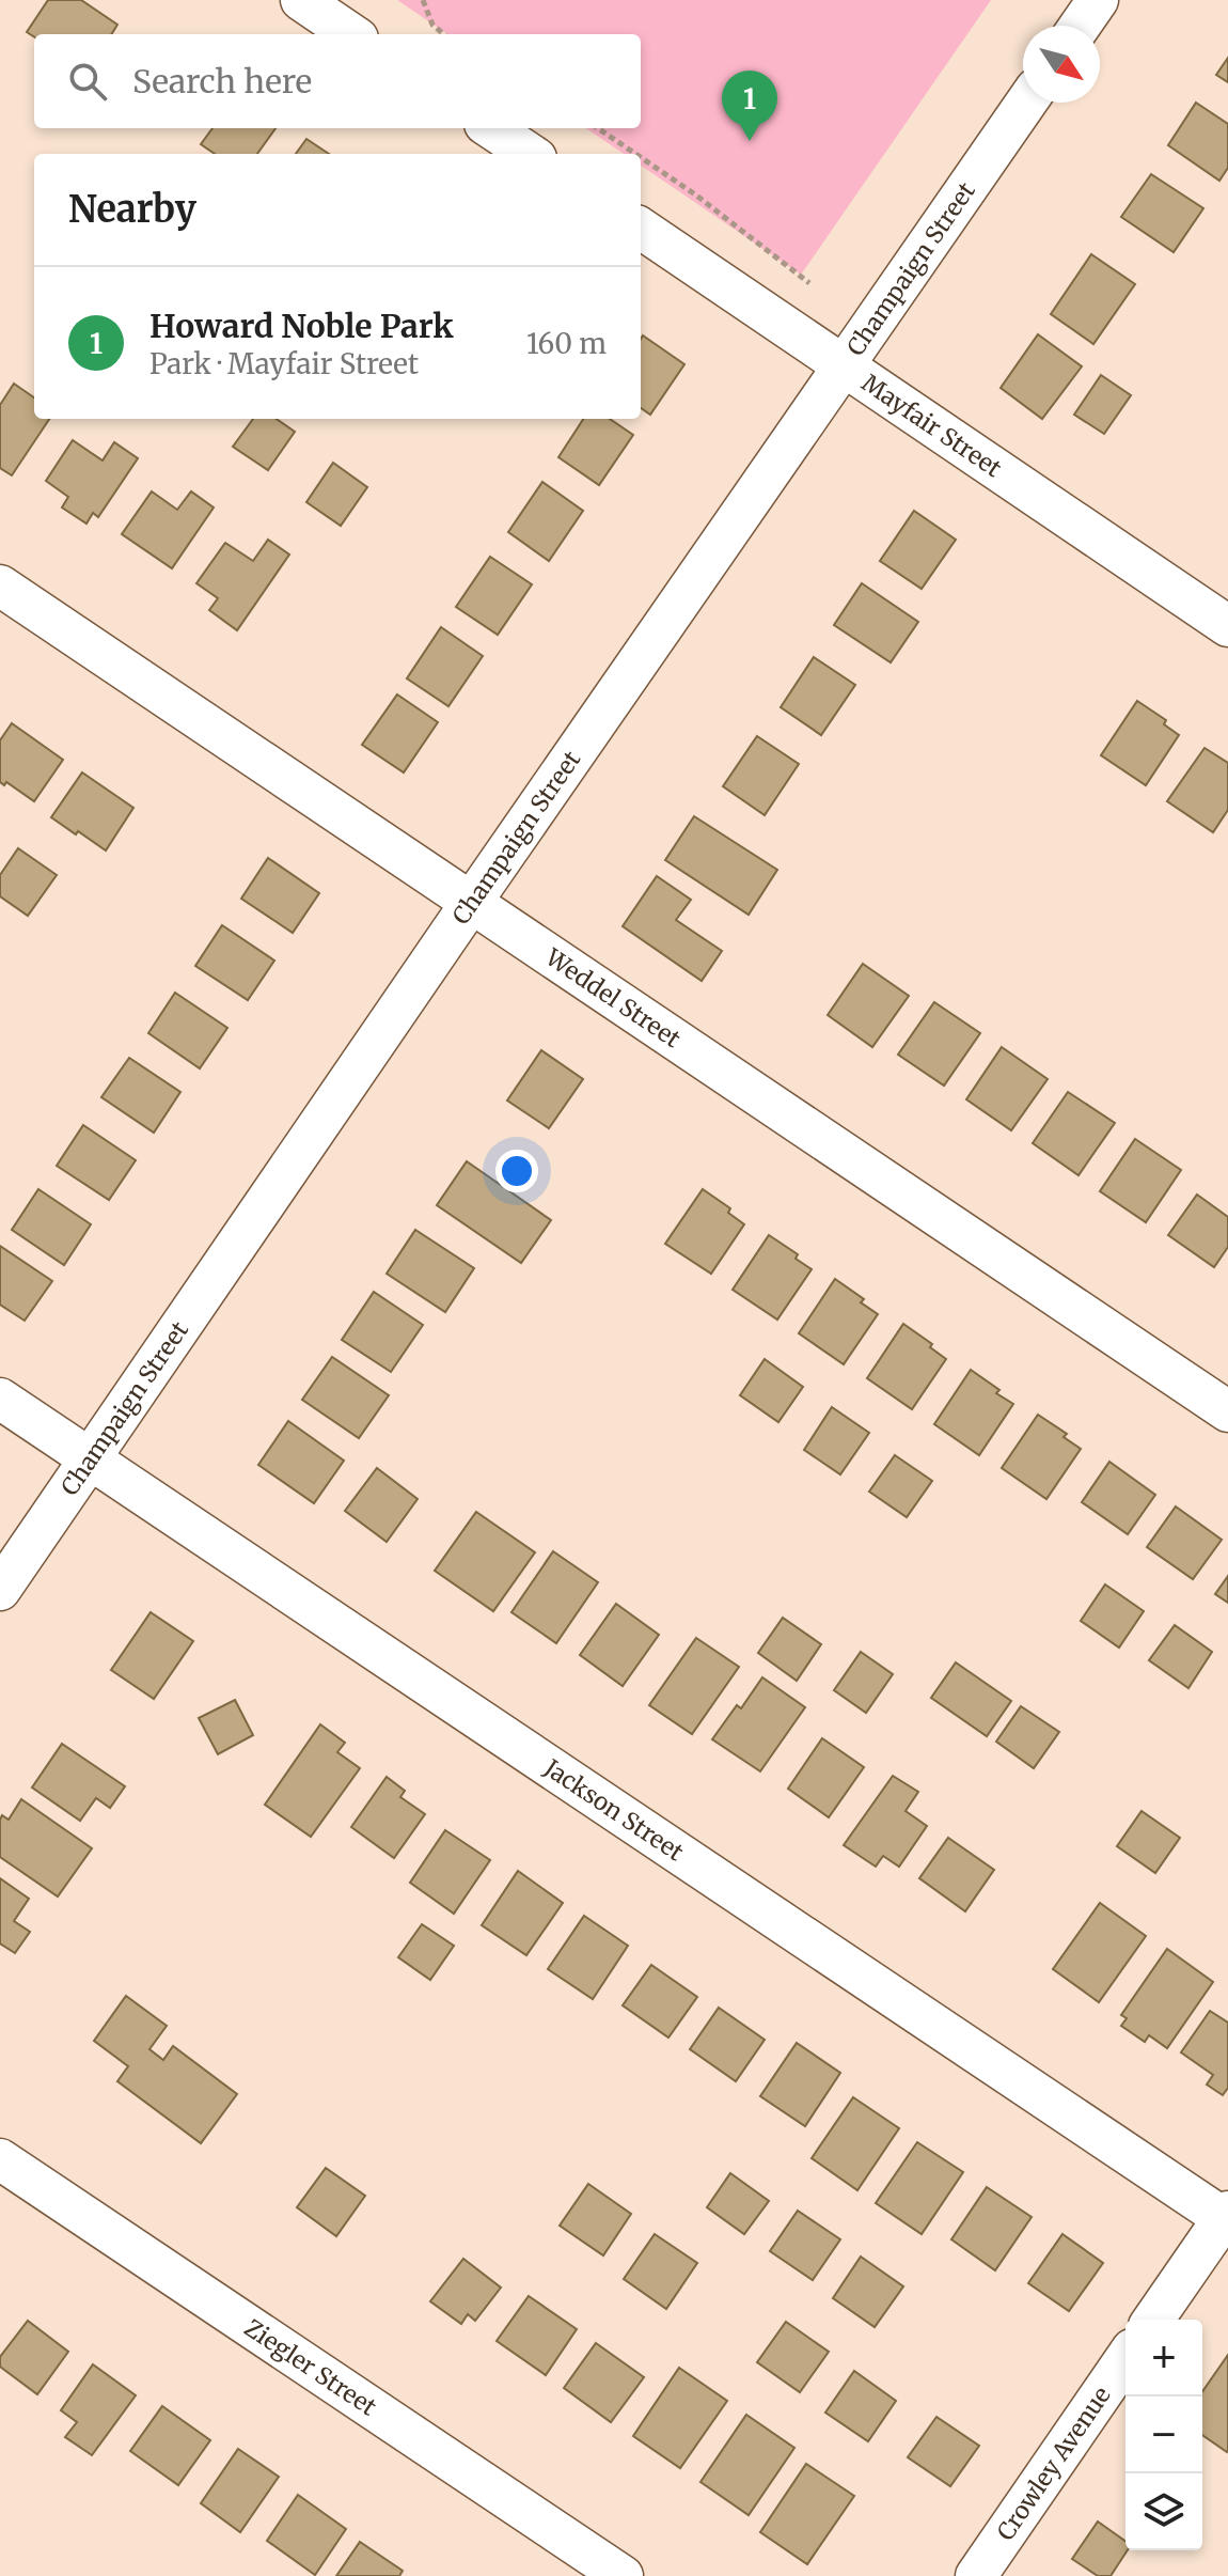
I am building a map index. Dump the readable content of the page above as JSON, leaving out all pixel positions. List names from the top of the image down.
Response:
{
  "streets": {
    "street": [
      "Champaign Street",
      "Mayfair Street",
      "Weddel Street",
      "Jackson Street",
      "Ziegler Street",
      "Crowley Avenue"
    ]
  },
  "crossings": [
    ["Champaign Street", "Mayfair Street"],
    ["Champaign Street", "Weddel Street"],
    ["Champaign Street", "Jackson Street"]
  ],
  "north": "bottom right",
  "page": {
    "search": "Search here",
    "pins": "1",
    "heading": "Nearby",
    "list": [
      {
        "mark": "1",
        "name": "Howard Noble Park",
        "note": "Park · Mayfair Street",
        "value": "160 m"
      }
    ],
    "map_buttons": ["+", "−"]
  }
}
